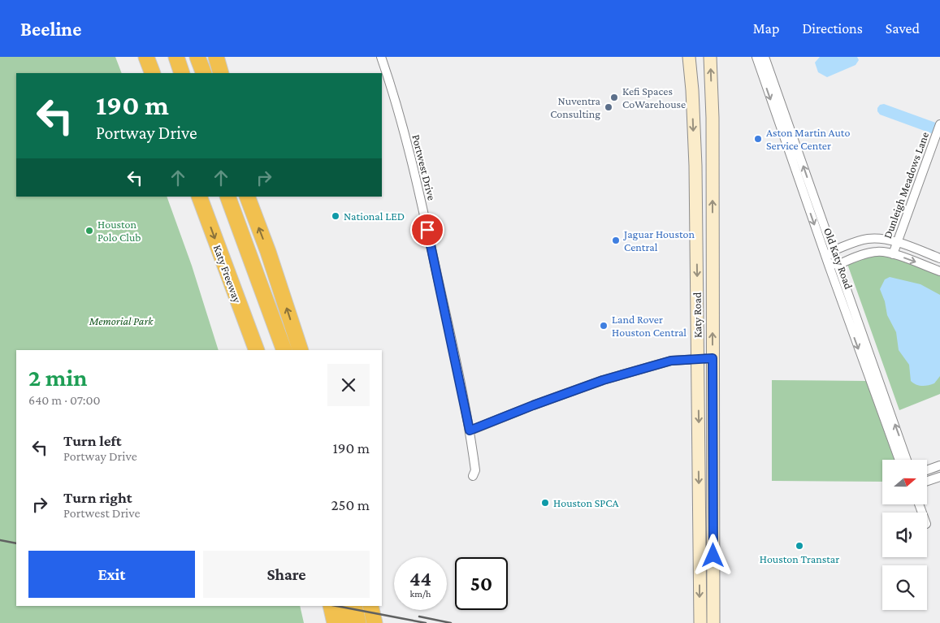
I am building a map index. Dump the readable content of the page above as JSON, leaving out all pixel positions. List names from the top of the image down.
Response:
{
  "streets": {
    "highway": ["Katy Freeway"],
    "main road": ["Katy Road"],
    "street": ["Portwest Drive", "Dunleigh Meadows Lane", "Old Katy Road"]
  },
  "parks": ["Memorial Park"],
  "places": [
    "Kefi Spaces CoWarehouse",
    "Nuventra Consulting",
    "Aston Martin Auto Service Center",
    "National LED",
    "Houston Polo Club",
    "Jaguar Houston Central",
    "Land Rover Houston Central",
    "Houston SPCA",
    "Houston Transtar"
  ],
  "north": "right",
  "page": {
    "header": "Beeline",
    "nav": ["Map", "Directions", "Saved"],
    "turn": ["190 m", "Portway Drive"],
    "heading": ["2 min", "640 m · 07:00"],
    "list": [
      {
        "name": "Turn left",
        "note": "Portway Drive",
        "value": "190 m"
      },
      {
        "name": "Turn right",
        "note": "Portwest Drive",
        "value": "250 m"
      }
    ],
    "buttons": ["Exit", "Share"],
    "speed": "44 km/h",
    "limit": "50"
  }
}
